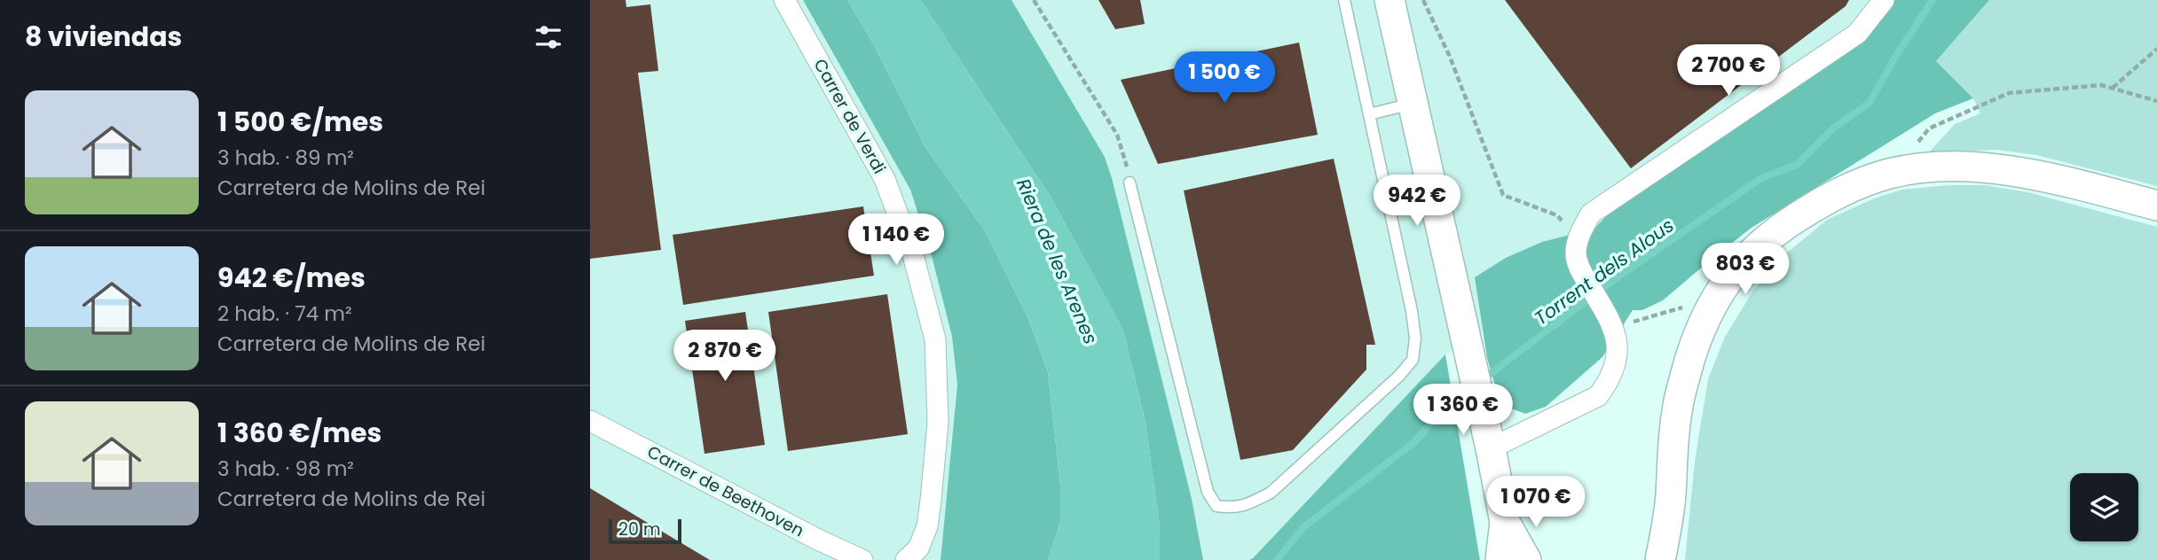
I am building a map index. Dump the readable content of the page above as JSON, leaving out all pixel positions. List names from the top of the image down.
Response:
{
  "streets": {
    "street": ["Carrer de Verdi", "Carrer de Beethoven"]
  },
  "water": ["Riera de les Arenes", "Torrent dels Alous"],
  "scale_bar": "20 m",
  "page": {
    "heading": "8 viviendas",
    "price": [
      "2 700 €",
      "1 500 €",
      "942 €",
      "1 140 €",
      "803 €",
      "2 870 €",
      "1 360 €",
      "1 070 €"
    ],
    "list": [
      {
        "name": "1 500 €/mes",
        "note": "3 hab. · 89 m² · Carretera de Molins de Rei"
      },
      {
        "name": "942 €/mes",
        "note": "2 hab. · 74 m² · Carretera de Molins de Rei"
      },
      {
        "name": "1 360 €/mes",
        "note": "3 hab. · 98 m² · Carretera de Molins de Rei"
      }
    ],
    "scale": "20 m"
  }
}
